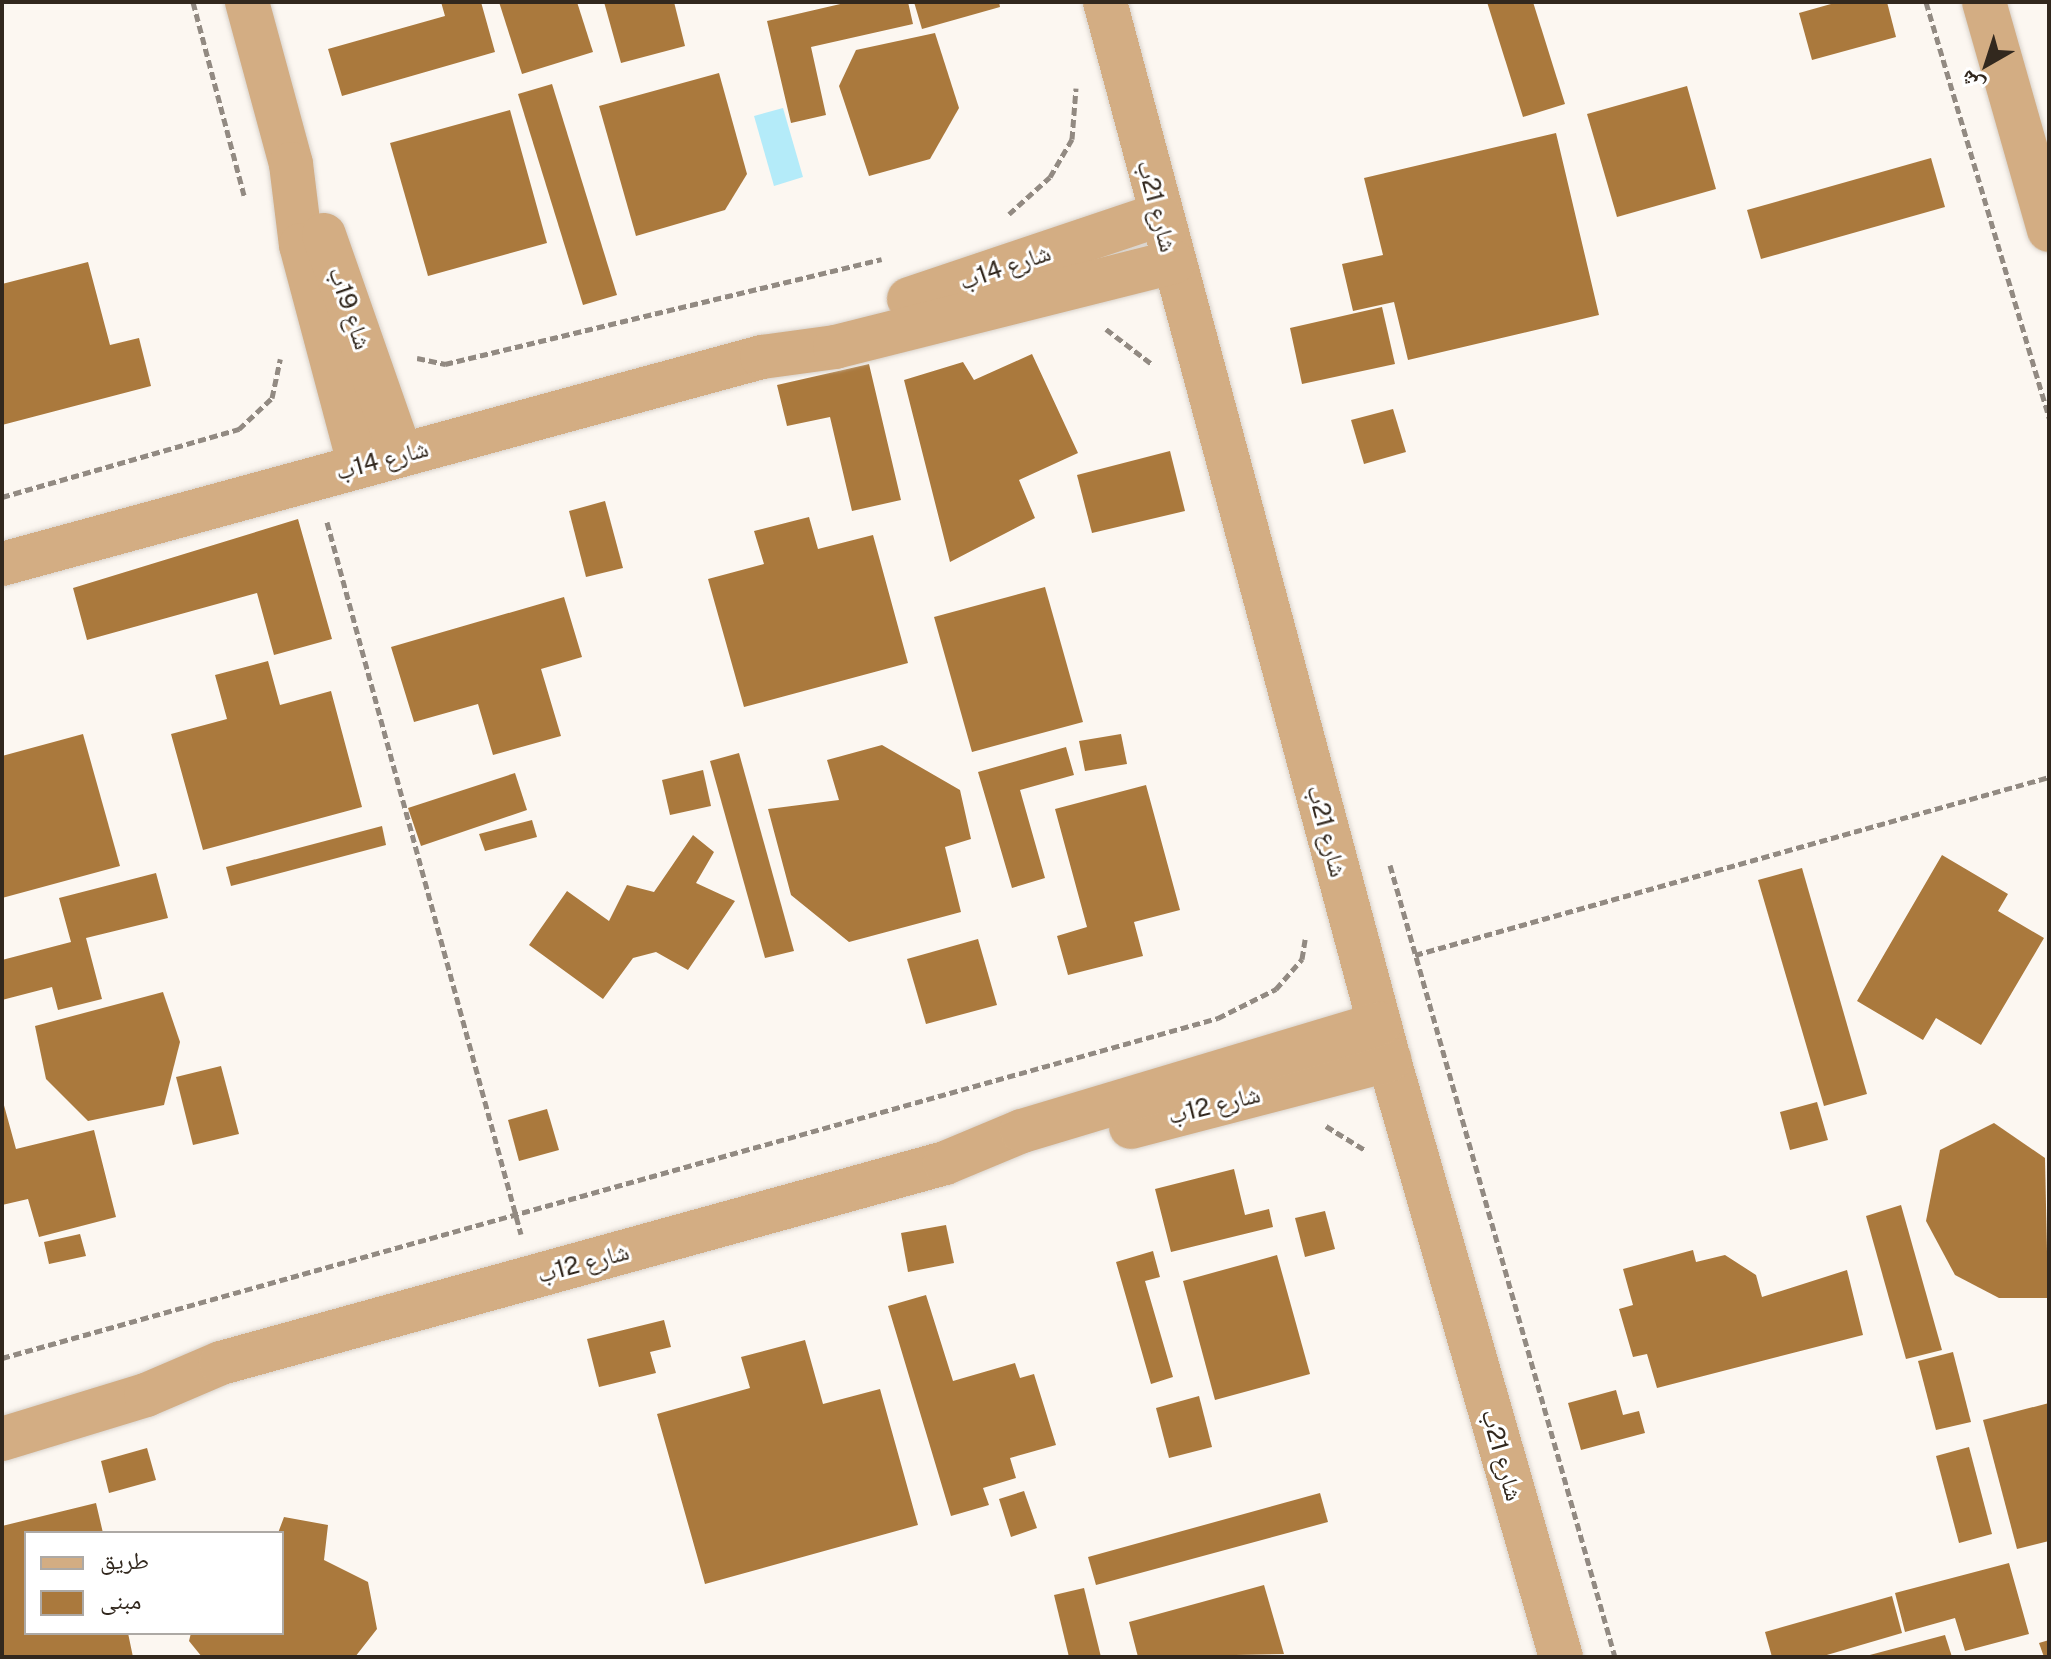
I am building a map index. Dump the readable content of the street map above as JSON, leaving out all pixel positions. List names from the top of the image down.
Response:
{
  "streets": {
    "street": [
      "شارع 21ب",
      "شارع 14ب",
      "شاع 19ب",
      "شارع 12ب"
    ]
  },
  "crossings": [
    ["شارع 21ب", "شارع 14ب"],
    ["شارع 21ب", "شارع 12ب"],
    ["شارع 14ب", "شاع 19ب"]
  ],
  "legend": ["طريق", "مبنى"],
  "north": "bottom left"
}
